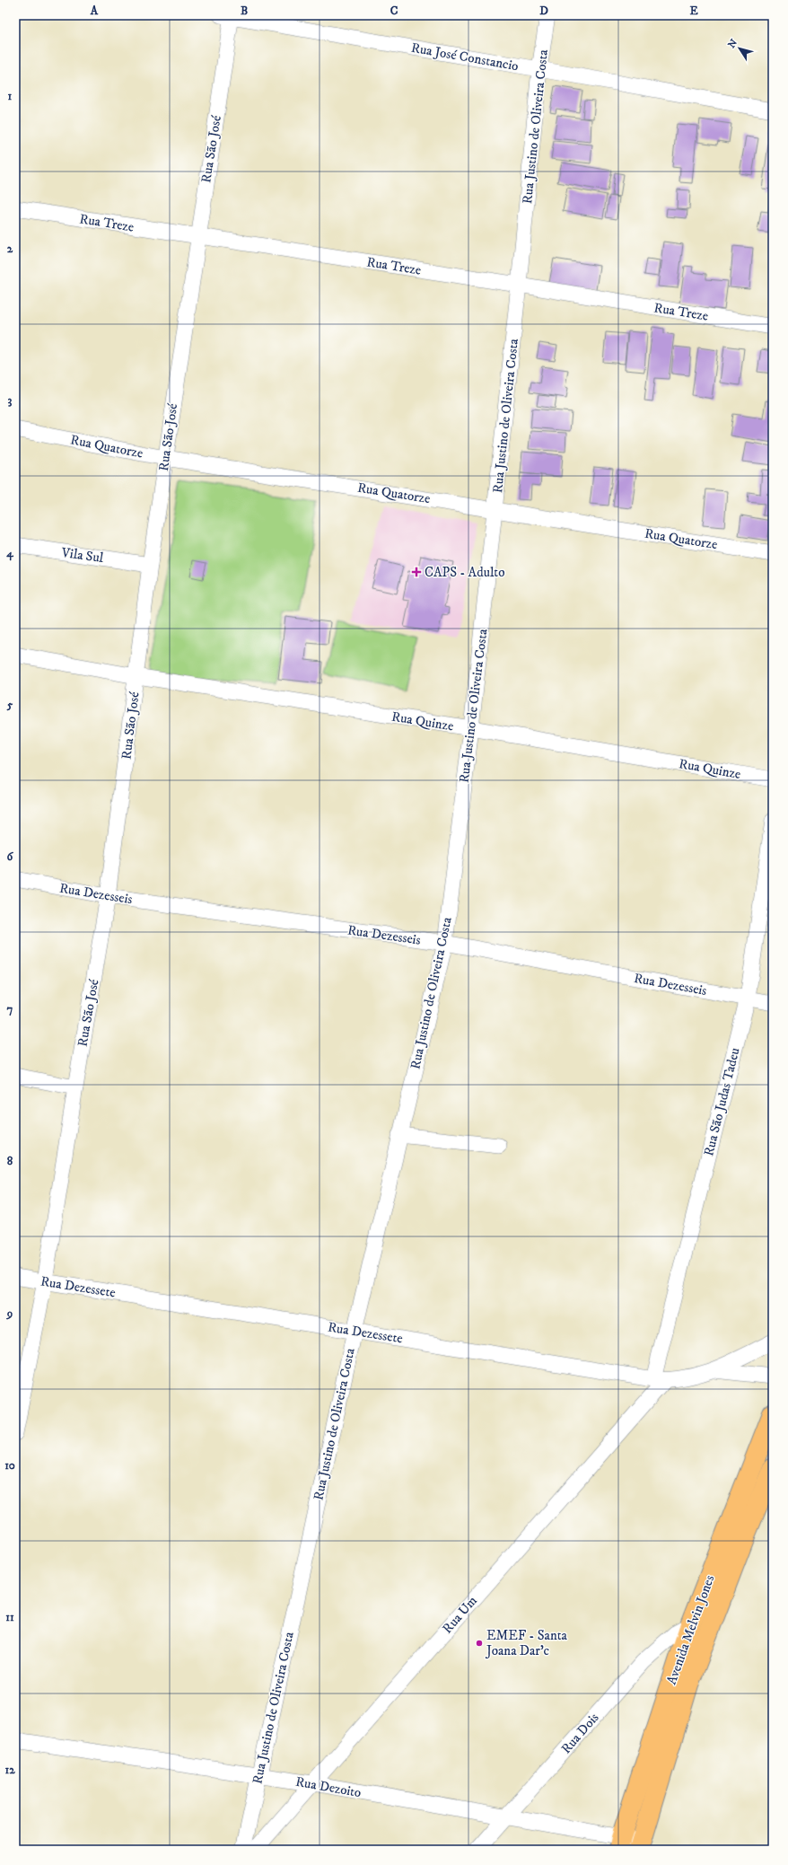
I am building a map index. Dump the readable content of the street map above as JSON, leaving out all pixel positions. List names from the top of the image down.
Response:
{
  "streets": {
    "main road": ["Avenida Melvin Jones"],
    "street": [
      "Rua José Constancio",
      "Rua Justino de Oliveira Costa",
      "Rua São José",
      "Rua Treze",
      "Rua Quatorze",
      "Vila Sul",
      "Rua Quinze",
      "Rua Dezesseis",
      "Rua São Judas Tadeu",
      "Rua Dezessete",
      "Rua Um",
      "Rua Dois",
      "Rua Dezoito"
    ]
  },
  "crossings": [
    ["Rua José Constancio", "Rua Justino de Oliveira Costa"],
    ["Rua José Constancio", "Rua São José"],
    ["Rua Justino de Oliveira Costa", "Rua Treze"],
    ["Rua Justino de Oliveira Costa", "Rua Quatorze"],
    ["Rua Justino de Oliveira Costa", "Rua Quinze"],
    ["Rua Justino de Oliveira Costa", "Rua Dezesseis"],
    ["Rua Justino de Oliveira Costa", "Rua Dezessete"],
    ["Rua Justino de Oliveira Costa", "Rua Dezoito"],
    ["Rua São José", "Rua Treze"],
    ["Rua São José", "Rua Quatorze"],
    ["Rua São José", "Vila Sul"],
    ["Rua São José", "Rua Quinze"],
    ["Rua São José", "Rua Dezesseis"],
    ["Rua São José", "Rua Dezessete"],
    ["Rua Dezesseis", "Rua São Judas Tadeu"],
    ["Rua São Judas Tadeu", "Rua Dezessete"],
    ["Rua São Judas Tadeu", "Rua Um"],
    ["Rua Dezessete", "Rua Um"],
    ["Rua Um", "Rua Dezoito"],
    ["Avenida Melvin Jones", "Rua Dois"],
    ["Avenida Melvin Jones", "Rua Dezoito"],
    ["Rua Dois", "Rua Dezoito"]
  ],
  "places": {
    "health": ["CAPS - Adulto"],
    "other": ["EMEF - Santa Joana Dar’c"]
  },
  "north": "top left",
  "grid": {
    "columns": [
      "A",
      "B",
      "C",
      "D",
      "E"
    ],
    "rows": [
      "1",
      "2",
      "3",
      "4",
      "5",
      "6",
      "7",
      "8",
      "9",
      "10",
      "11",
      "12"
    ]
  }
}
